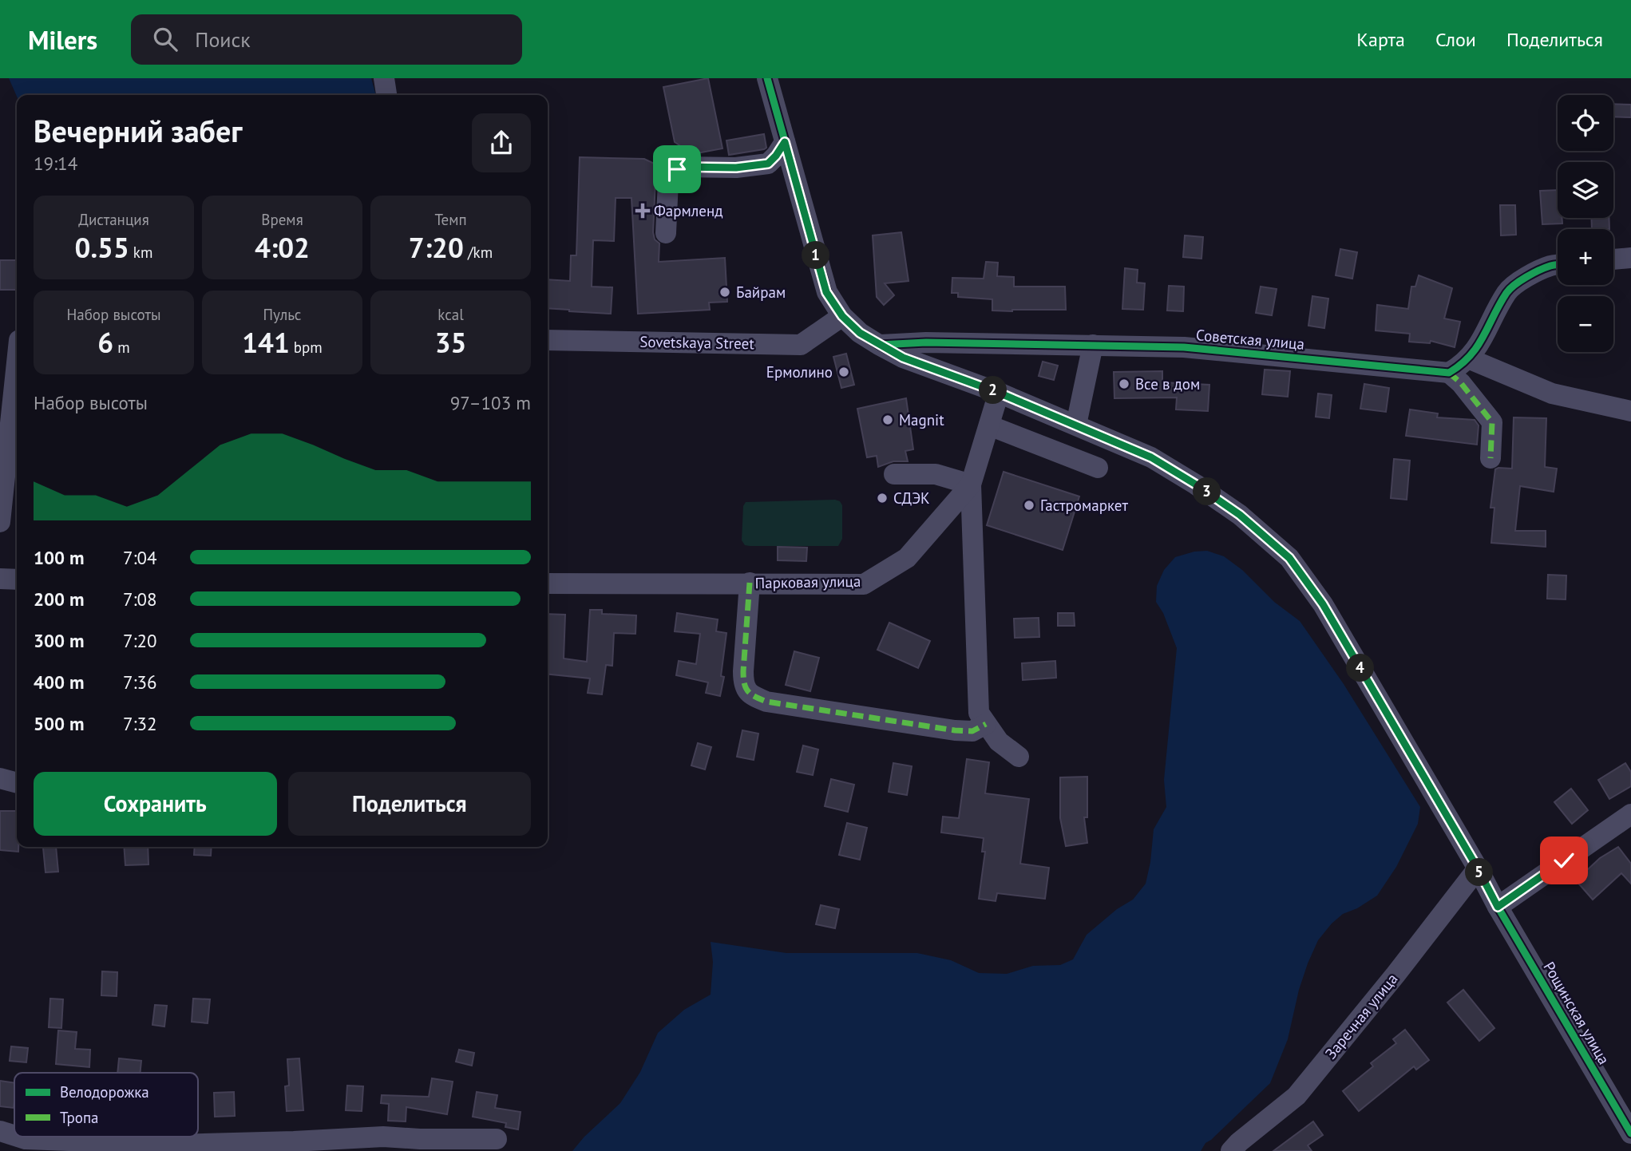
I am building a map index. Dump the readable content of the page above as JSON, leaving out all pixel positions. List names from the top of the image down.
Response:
{
  "streets": {
    "street": [
      "Советская улица",
      "Sovetskaya Street",
      "Парковая улица",
      "Рощинская улица",
      "Заречная улица"
    ]
  },
  "crossings": [
    ["Советская улица", "Рощинская улица"],
    ["Sovetskaya Street", "Рощинская улица"],
    ["Парковая улица", "Рощинская улица"],
    ["Рощинская улица", "Заречная улица"]
  ],
  "places": {
    "health": ["Фармленд"],
    "other": [
      "Байрам",
      "Ермолино",
      "Все в дом",
      "Magnit",
      "СДЭК",
      "Гастромаркет"
    ]
  },
  "legend": ["Велодорожка", "Тропа"],
  "page": {
    "header": "Milers",
    "search": "Поиск",
    "nav": ["Карта", "Слои", "Поделиться"],
    "map_buttons": ["+", "−"],
    "heading": ["Вечерний забег", "19:14"],
    "stats": [
      ["Дистанция", "0.55 km"],
      ["Время", "4:02"],
      ["Темп", "7:20 /km"],
      ["Набор высоты", "6 m"],
      ["Пульс", "141 bpm"],
      ["kcal", "35"]
    ],
    "pins": [
      "1",
      "2",
      "3",
      "4",
      "5"
    ],
    "chart": ["Набор высоты", "97–103 m"],
    "list": [
      {
        "name": "100 m",
        "note": "7:04"
      },
      {
        "name": "200 m",
        "note": "7:08"
      },
      {
        "name": "300 m",
        "note": "7:20"
      },
      {
        "name": "400 m",
        "note": "7:36"
      },
      {
        "name": "500 m",
        "note": "7:32"
      }
    ],
    "buttons": ["Сохранить", "Поделиться"]
  }
}
